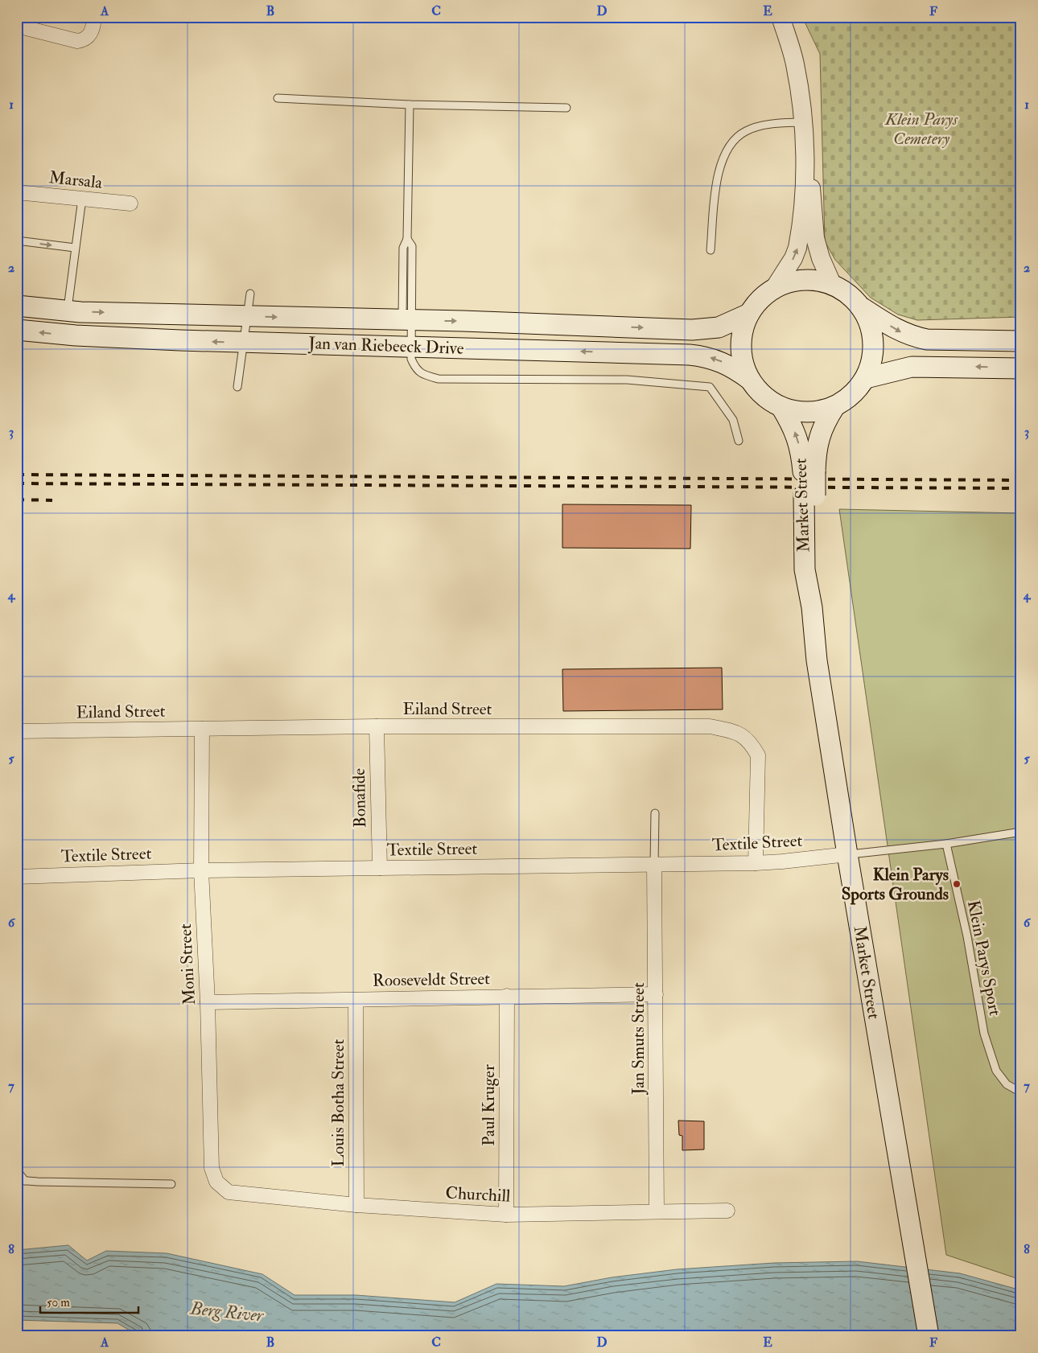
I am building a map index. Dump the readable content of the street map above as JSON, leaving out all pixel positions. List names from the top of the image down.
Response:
{
  "streets": {
    "main road": ["Jan van Riebeeck Drive", "Market Street"],
    "street": [
      "Marsala",
      "Eiland Street",
      "Bonafide",
      "Textile Street",
      "Moni Street",
      "Rooseveldt Street",
      "Jan Smuts Street",
      "Louis Botha Street",
      "Paul Kruger",
      "Churchill"
    ],
    "lane": ["Klein Parys Sport"]
  },
  "crossings": [
    ["Jan van Riebeeck Drive", "Market Street"],
    ["Market Street", "Textile Street"],
    ["Eiland Street", "Bonafide"],
    ["Eiland Street", "Textile Street"],
    ["Eiland Street", "Moni Street"],
    ["Bonafide", "Textile Street"],
    ["Textile Street", "Moni Street"],
    ["Textile Street", "Jan Smuts Street"],
    ["Moni Street", "Rooseveldt Street"],
    ["Moni Street", "Churchill"],
    ["Rooseveldt Street", "Jan Smuts Street"],
    ["Rooseveldt Street", "Louis Botha Street"],
    ["Rooseveldt Street", "Paul Kruger"],
    ["Jan Smuts Street", "Churchill"],
    ["Louis Botha Street", "Churchill"],
    ["Paul Kruger", "Churchill"]
  ],
  "water": ["Berg River"],
  "parks": ["Klein Parys Cemetery"],
  "places": ["Klein Parys Sports Grounds"],
  "scale_bar": "50 m",
  "grid": {
    "columns": [
      "A",
      "B",
      "C",
      "D",
      "E",
      "F"
    ],
    "rows": [
      "1",
      "2",
      "3",
      "4",
      "5",
      "6",
      "7",
      "8"
    ]
  }
}
